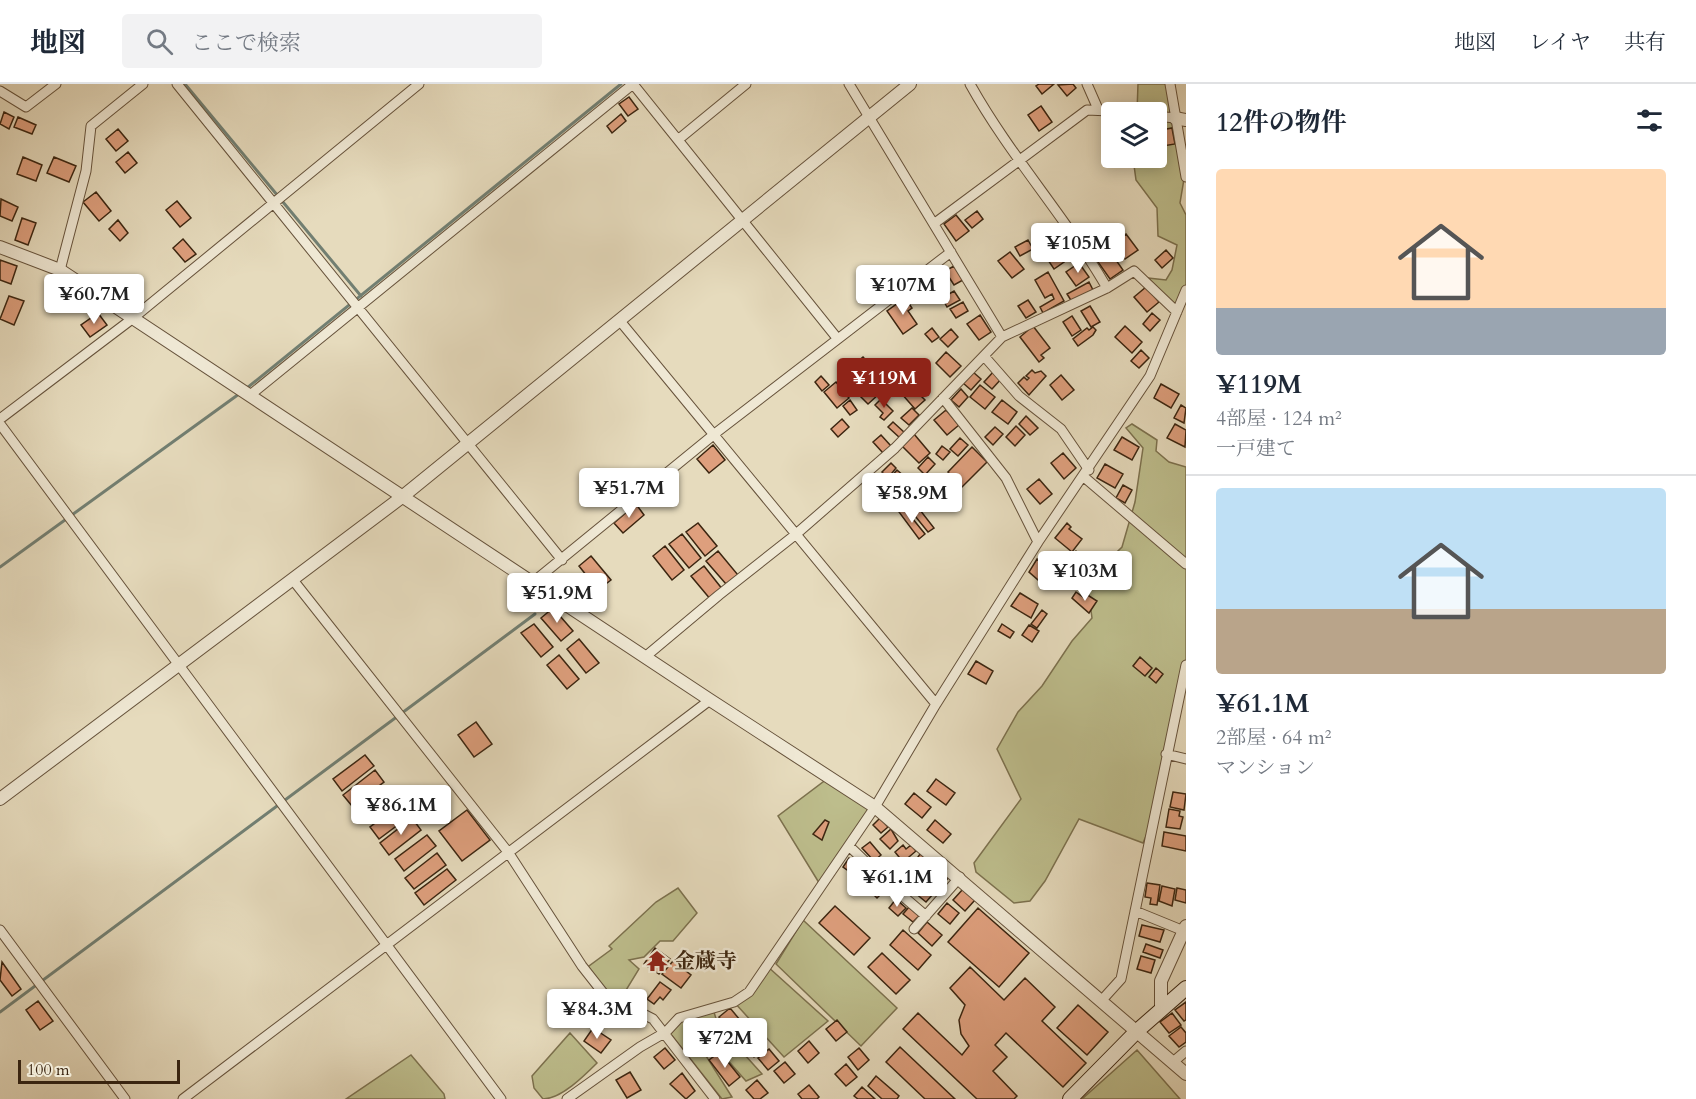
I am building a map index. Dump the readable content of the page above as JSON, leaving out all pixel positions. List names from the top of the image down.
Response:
{
  "places": {
    "temple": ["金蔵寺"]
  },
  "scale_bar": "100 m",
  "page": {
    "header": "地図",
    "search": "ここで検索",
    "nav": ["地図", "レイヤ", "共有"],
    "heading": "12件の物件",
    "list": [
      {
        "name": "¥119M",
        "note": "4部屋 · 124 m² · 一戸建て"
      },
      {
        "name": "¥61.1M",
        "note": "2部屋 · 64 m² · マンション"
      }
    ],
    "price": [
      "¥105M",
      "¥107M",
      "¥60.7M",
      "¥119M",
      "¥51.7M",
      "¥58.9M",
      "¥103M",
      "¥51.9M",
      "¥86.1M",
      "¥61.1M",
      "¥84.3M",
      "¥72M"
    ],
    "scale": "100 m"
  }
}
